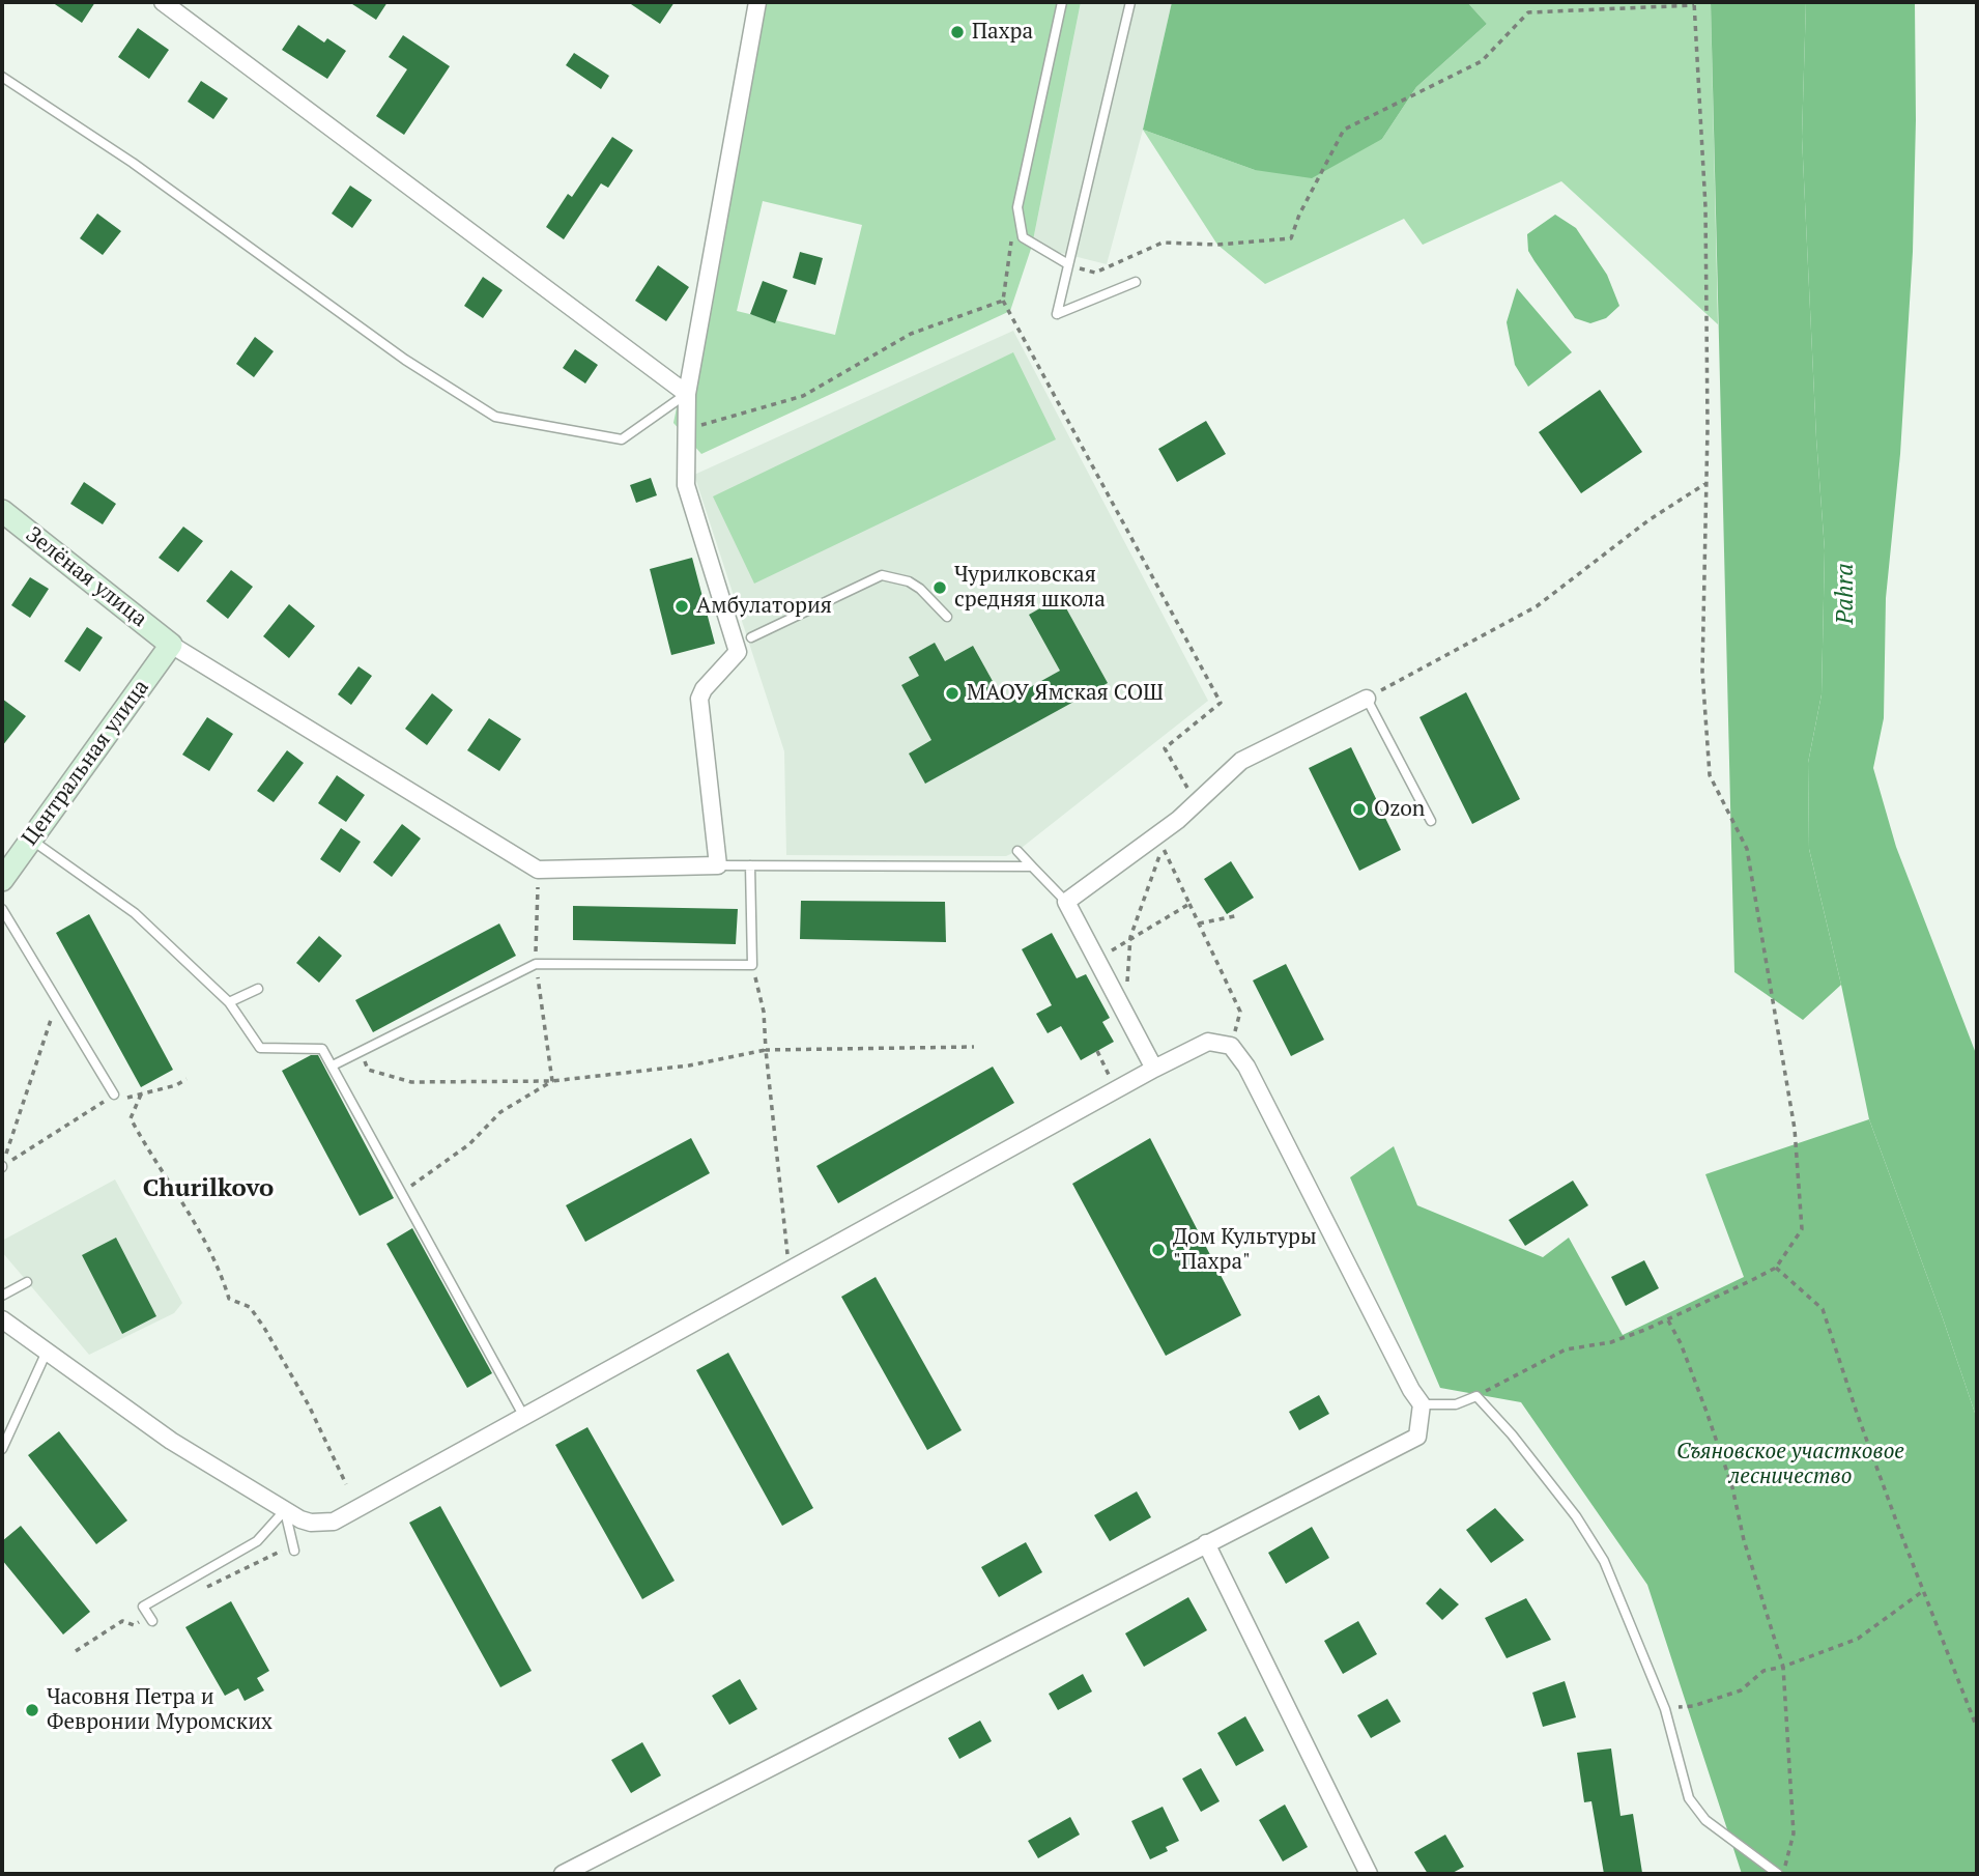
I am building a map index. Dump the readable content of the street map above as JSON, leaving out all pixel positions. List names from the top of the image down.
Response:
{
  "streets": {
    "street": ["Зелёная улица", "Центральная улица"]
  },
  "crossings": [
    ["Зелёная улица", "Центральная улица"]
  ],
  "districts": ["Churilkovo"],
  "water": ["Pahra"],
  "parks": ["Съяновское участковое лесничество"],
  "places": [
    "Пахра",
    "Чурилковская средняя школа",
    "Амбулатория",
    "МАОУ Ямская СОШ",
    "Ozon",
    "Дом Культуры \"Пахра\"",
    "Часовня Петра и Февронии Муромских"
  ]
}
